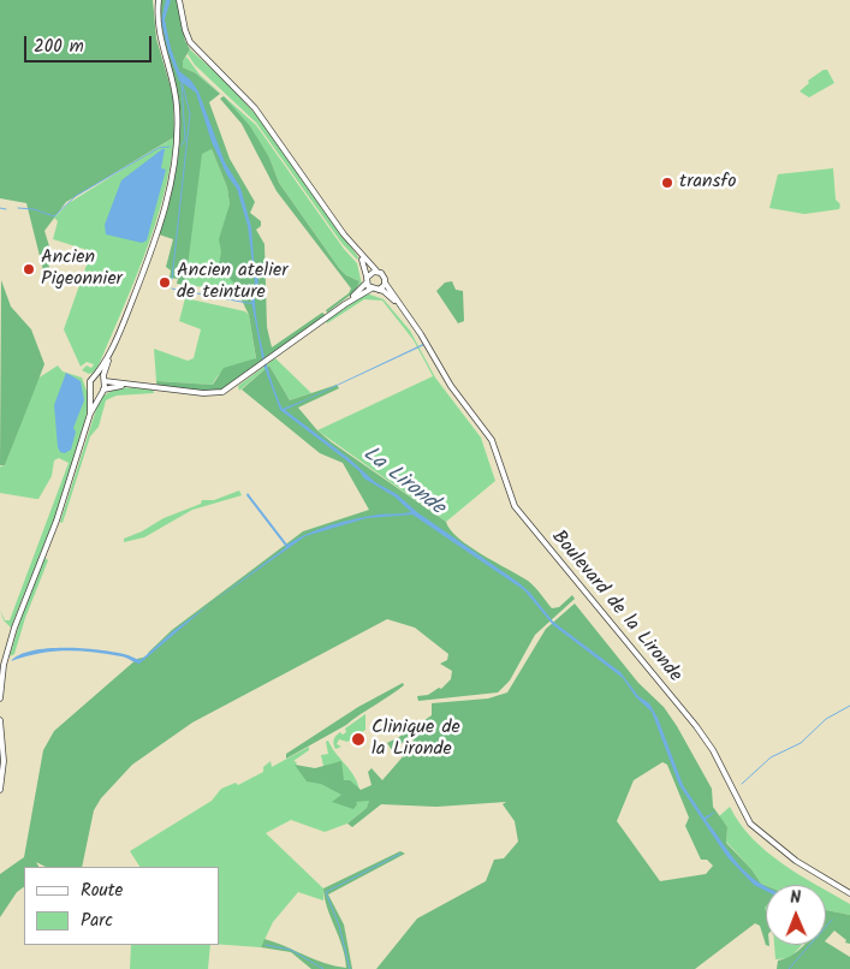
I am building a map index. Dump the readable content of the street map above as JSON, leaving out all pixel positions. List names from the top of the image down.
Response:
{
  "streets": {
    "street": ["Boulevard de la Lironde"]
  },
  "water": ["La Lironde"],
  "places": [
    "transfo",
    "Ancien Pigeonnier",
    "Ancien atelier de teinture",
    "Clinique de la Lironde"
  ],
  "legend": ["Route", "Parc"],
  "scale_bar": "200 m",
  "north": "top"
}
